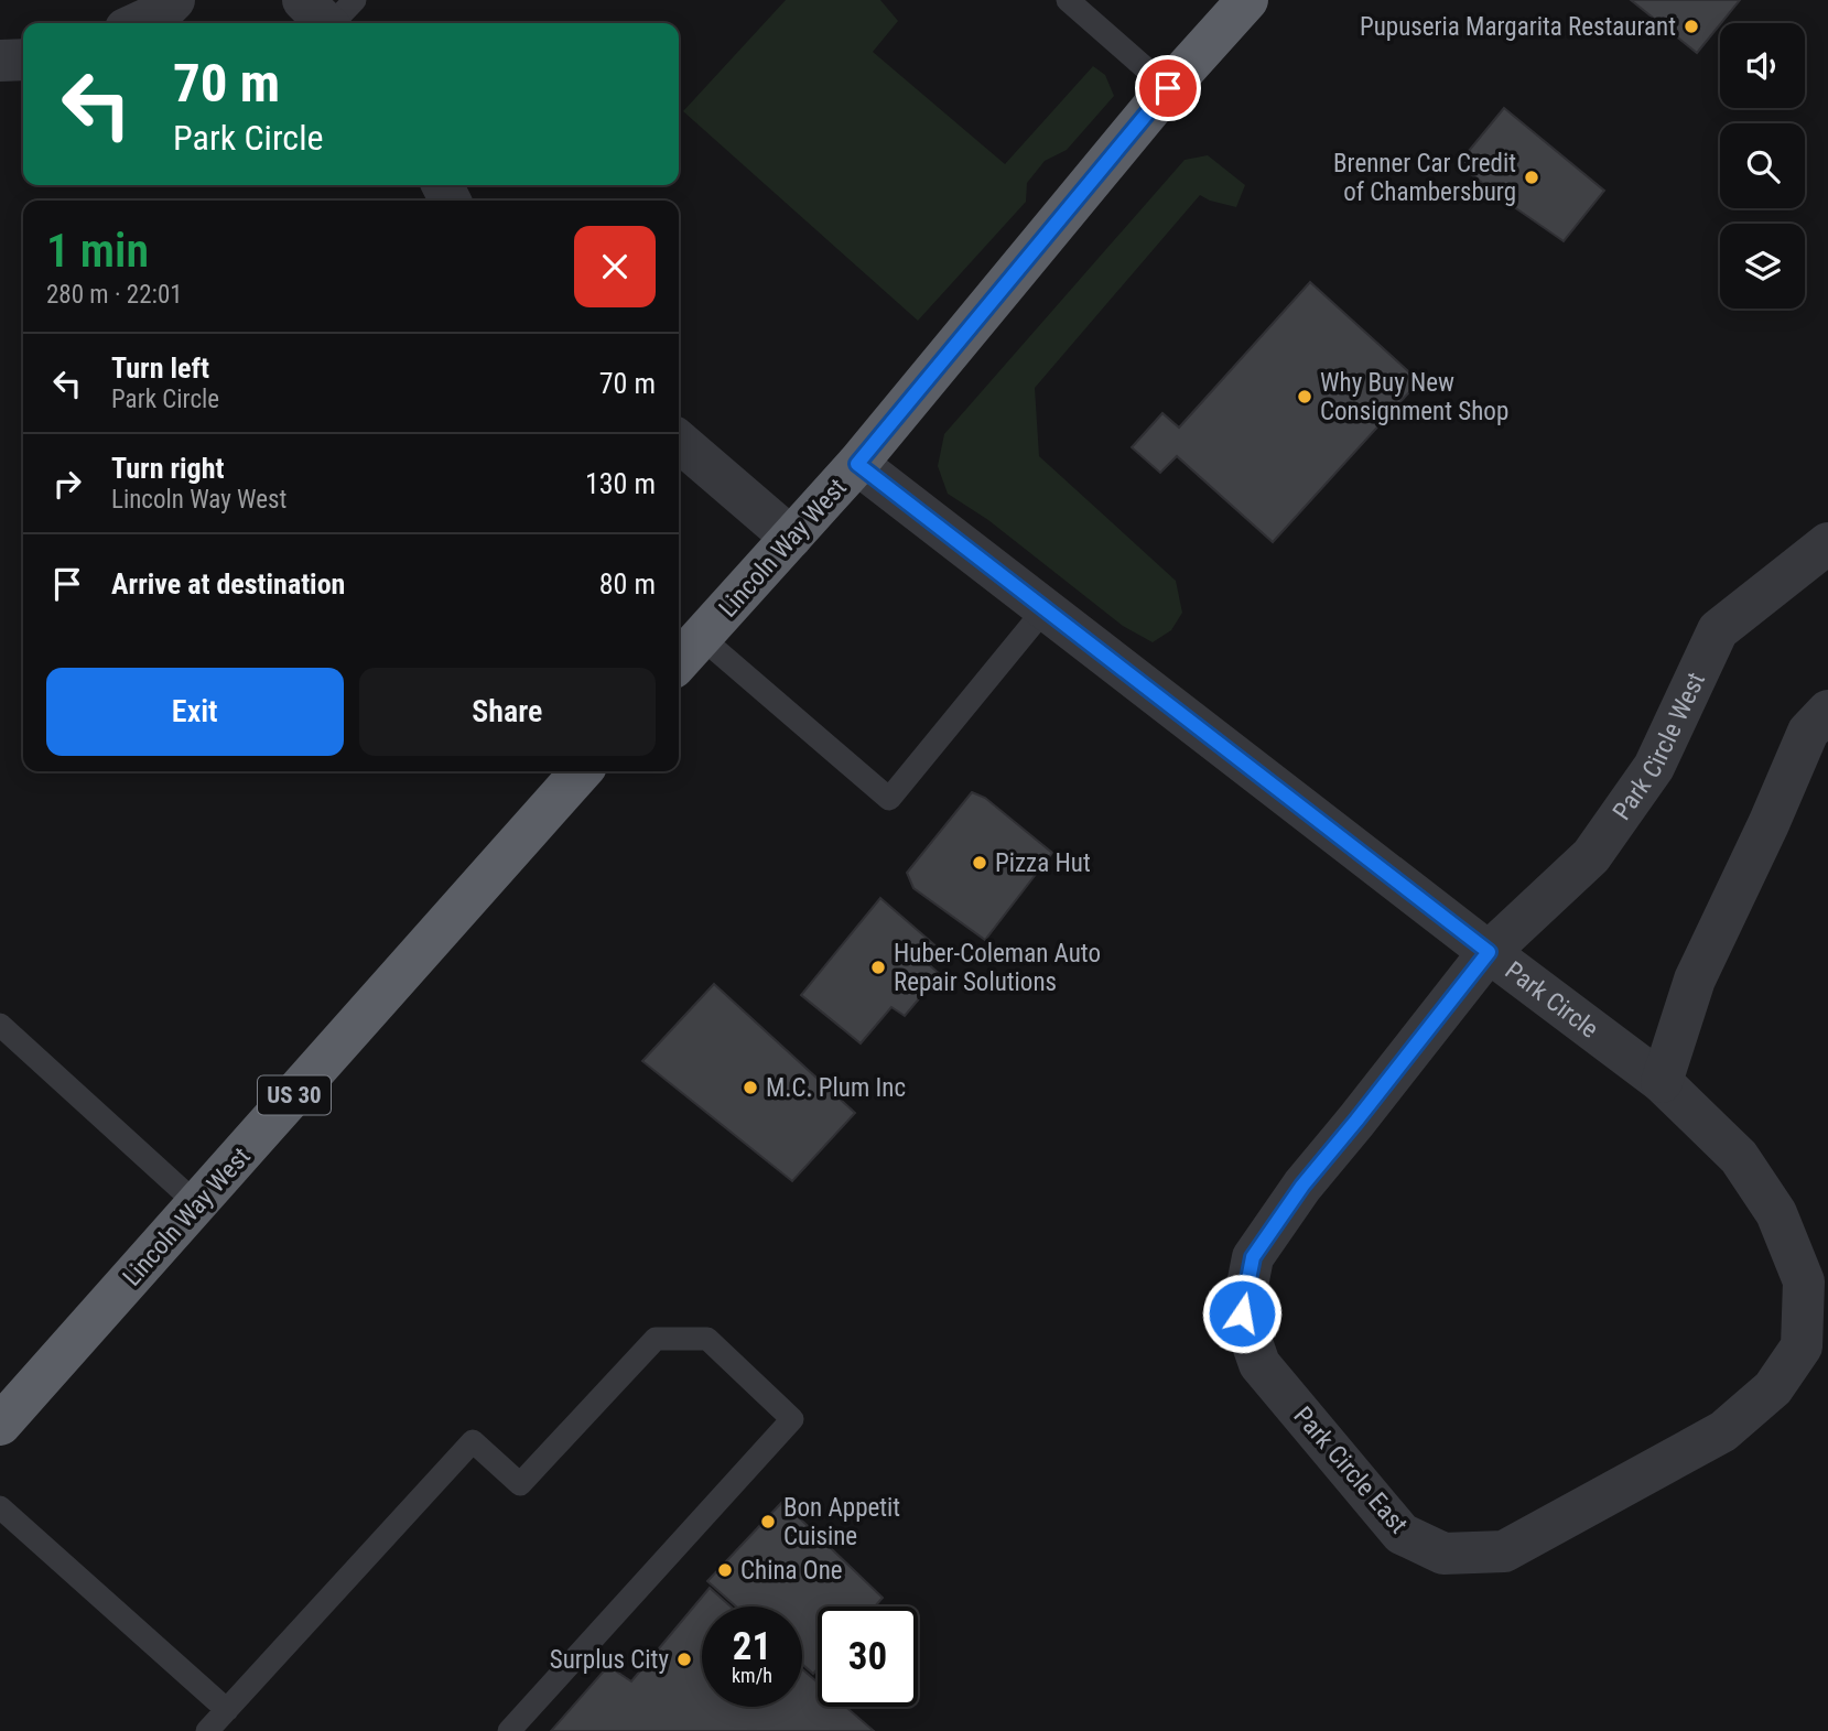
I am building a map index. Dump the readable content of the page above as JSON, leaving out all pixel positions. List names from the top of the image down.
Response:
{
  "streets": {
    "highway": ["Lincoln Way West", "US 30"],
    "street": ["Park Circle West", "Park Circle", "Park Circle East"]
  },
  "crossings": [
    ["Lincoln Way West", "Park Circle"],
    ["Park Circle West", "Park Circle"],
    ["Park Circle West", "Park Circle East"],
    ["Park Circle", "Park Circle East"]
  ],
  "places": [
    "Pupuseria Margarita Restaurant",
    "Brenner Car Credit of Chambersburg",
    "Why Buy New Consignment Shop",
    "Pizza Hut",
    "Huber-Coleman Auto Repair Solutions",
    "M.C. Plum Inc",
    "Bon Appetit Cuisine",
    "China One",
    "Surplus City"
  ],
  "page": {
    "turn": ["70 m", "Park Circle"],
    "heading": ["1 min", "280 m · 22:01"],
    "list": [
      {
        "name": "Turn left",
        "note": "Park Circle",
        "value": "70 m"
      },
      {
        "name": "Turn right",
        "note": "Lincoln Way West",
        "value": "130 m"
      },
      {
        "name": "Arrive at destination",
        "value": "80 m"
      }
    ],
    "buttons": ["Exit", "Share"],
    "speed": "21 km/h",
    "limit": "30"
  }
}
